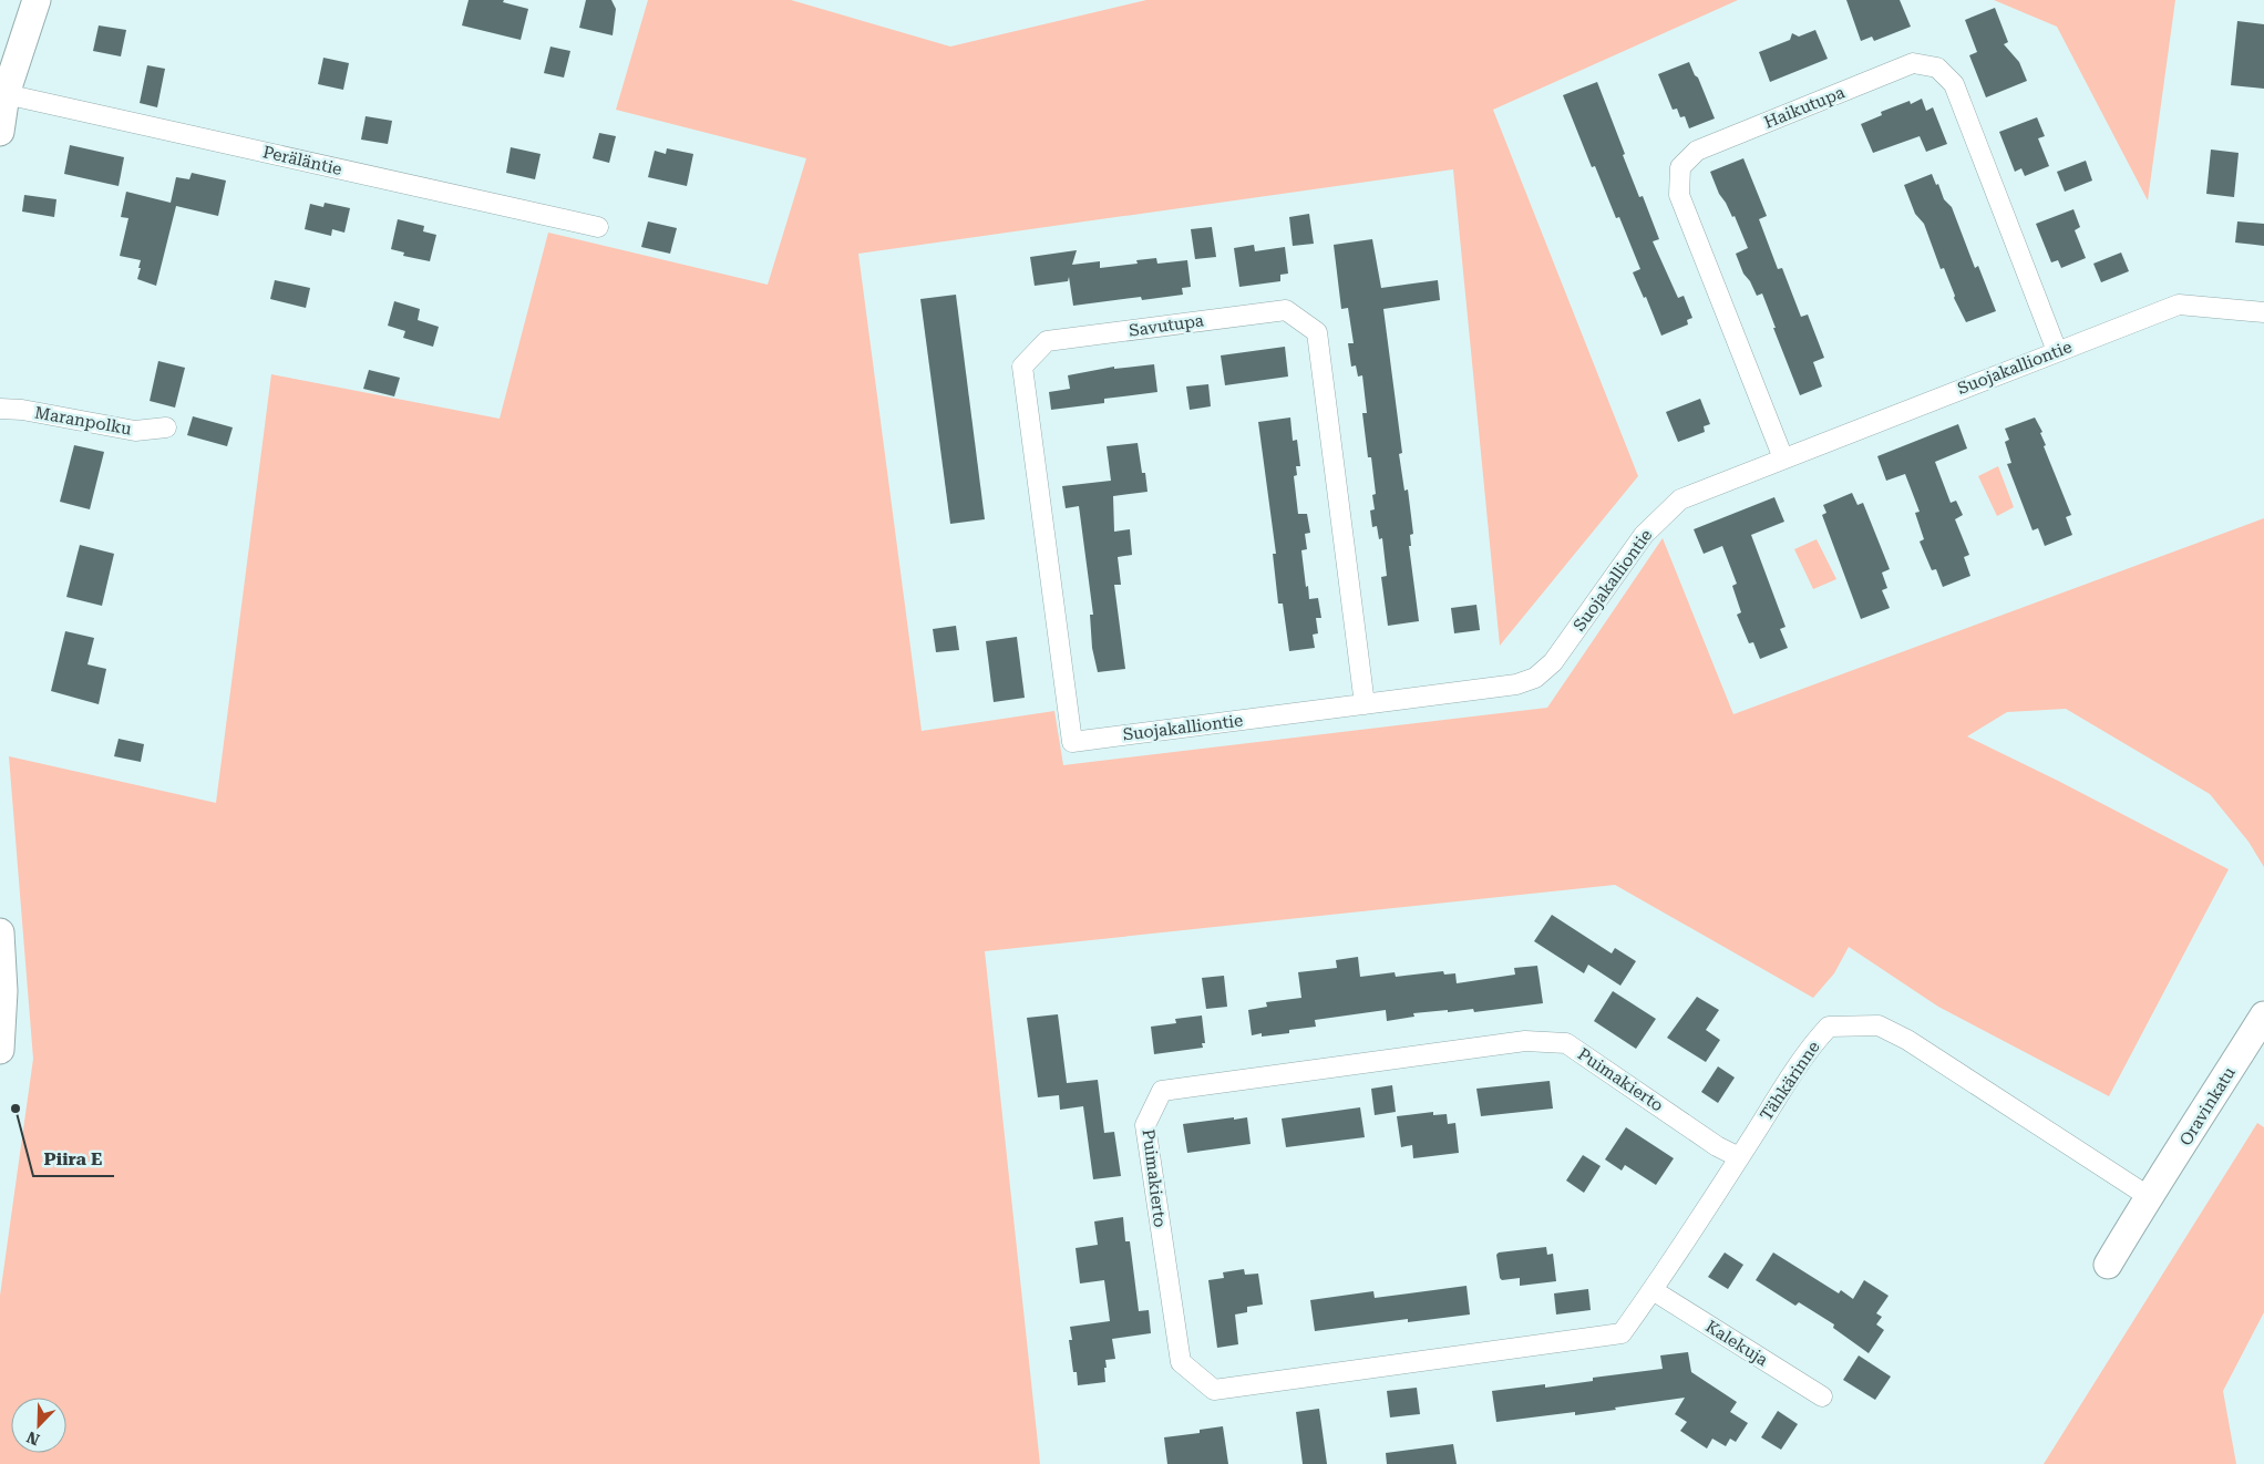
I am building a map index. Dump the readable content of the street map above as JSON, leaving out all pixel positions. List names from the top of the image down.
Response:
{
  "streets": {
    "street": [
      "Haikutupa",
      "Peräläntie",
      "Savutupa",
      "Suojakalliontie",
      "Maranpolku",
      "Puimakierto",
      "Tähkärinne",
      "Oravinkatu",
      "Kalekuja"
    ]
  },
  "crossings": [
    ["Haikutupa", "Suojakalliontie"],
    ["Savutupa", "Suojakalliontie"],
    ["Puimakierto", "Tähkärinne"],
    ["Tähkärinne", "Oravinkatu"],
    ["Tähkärinne", "Kalekuja"]
  ],
  "places": ["Piira E"],
  "north": "bottom left"
}
